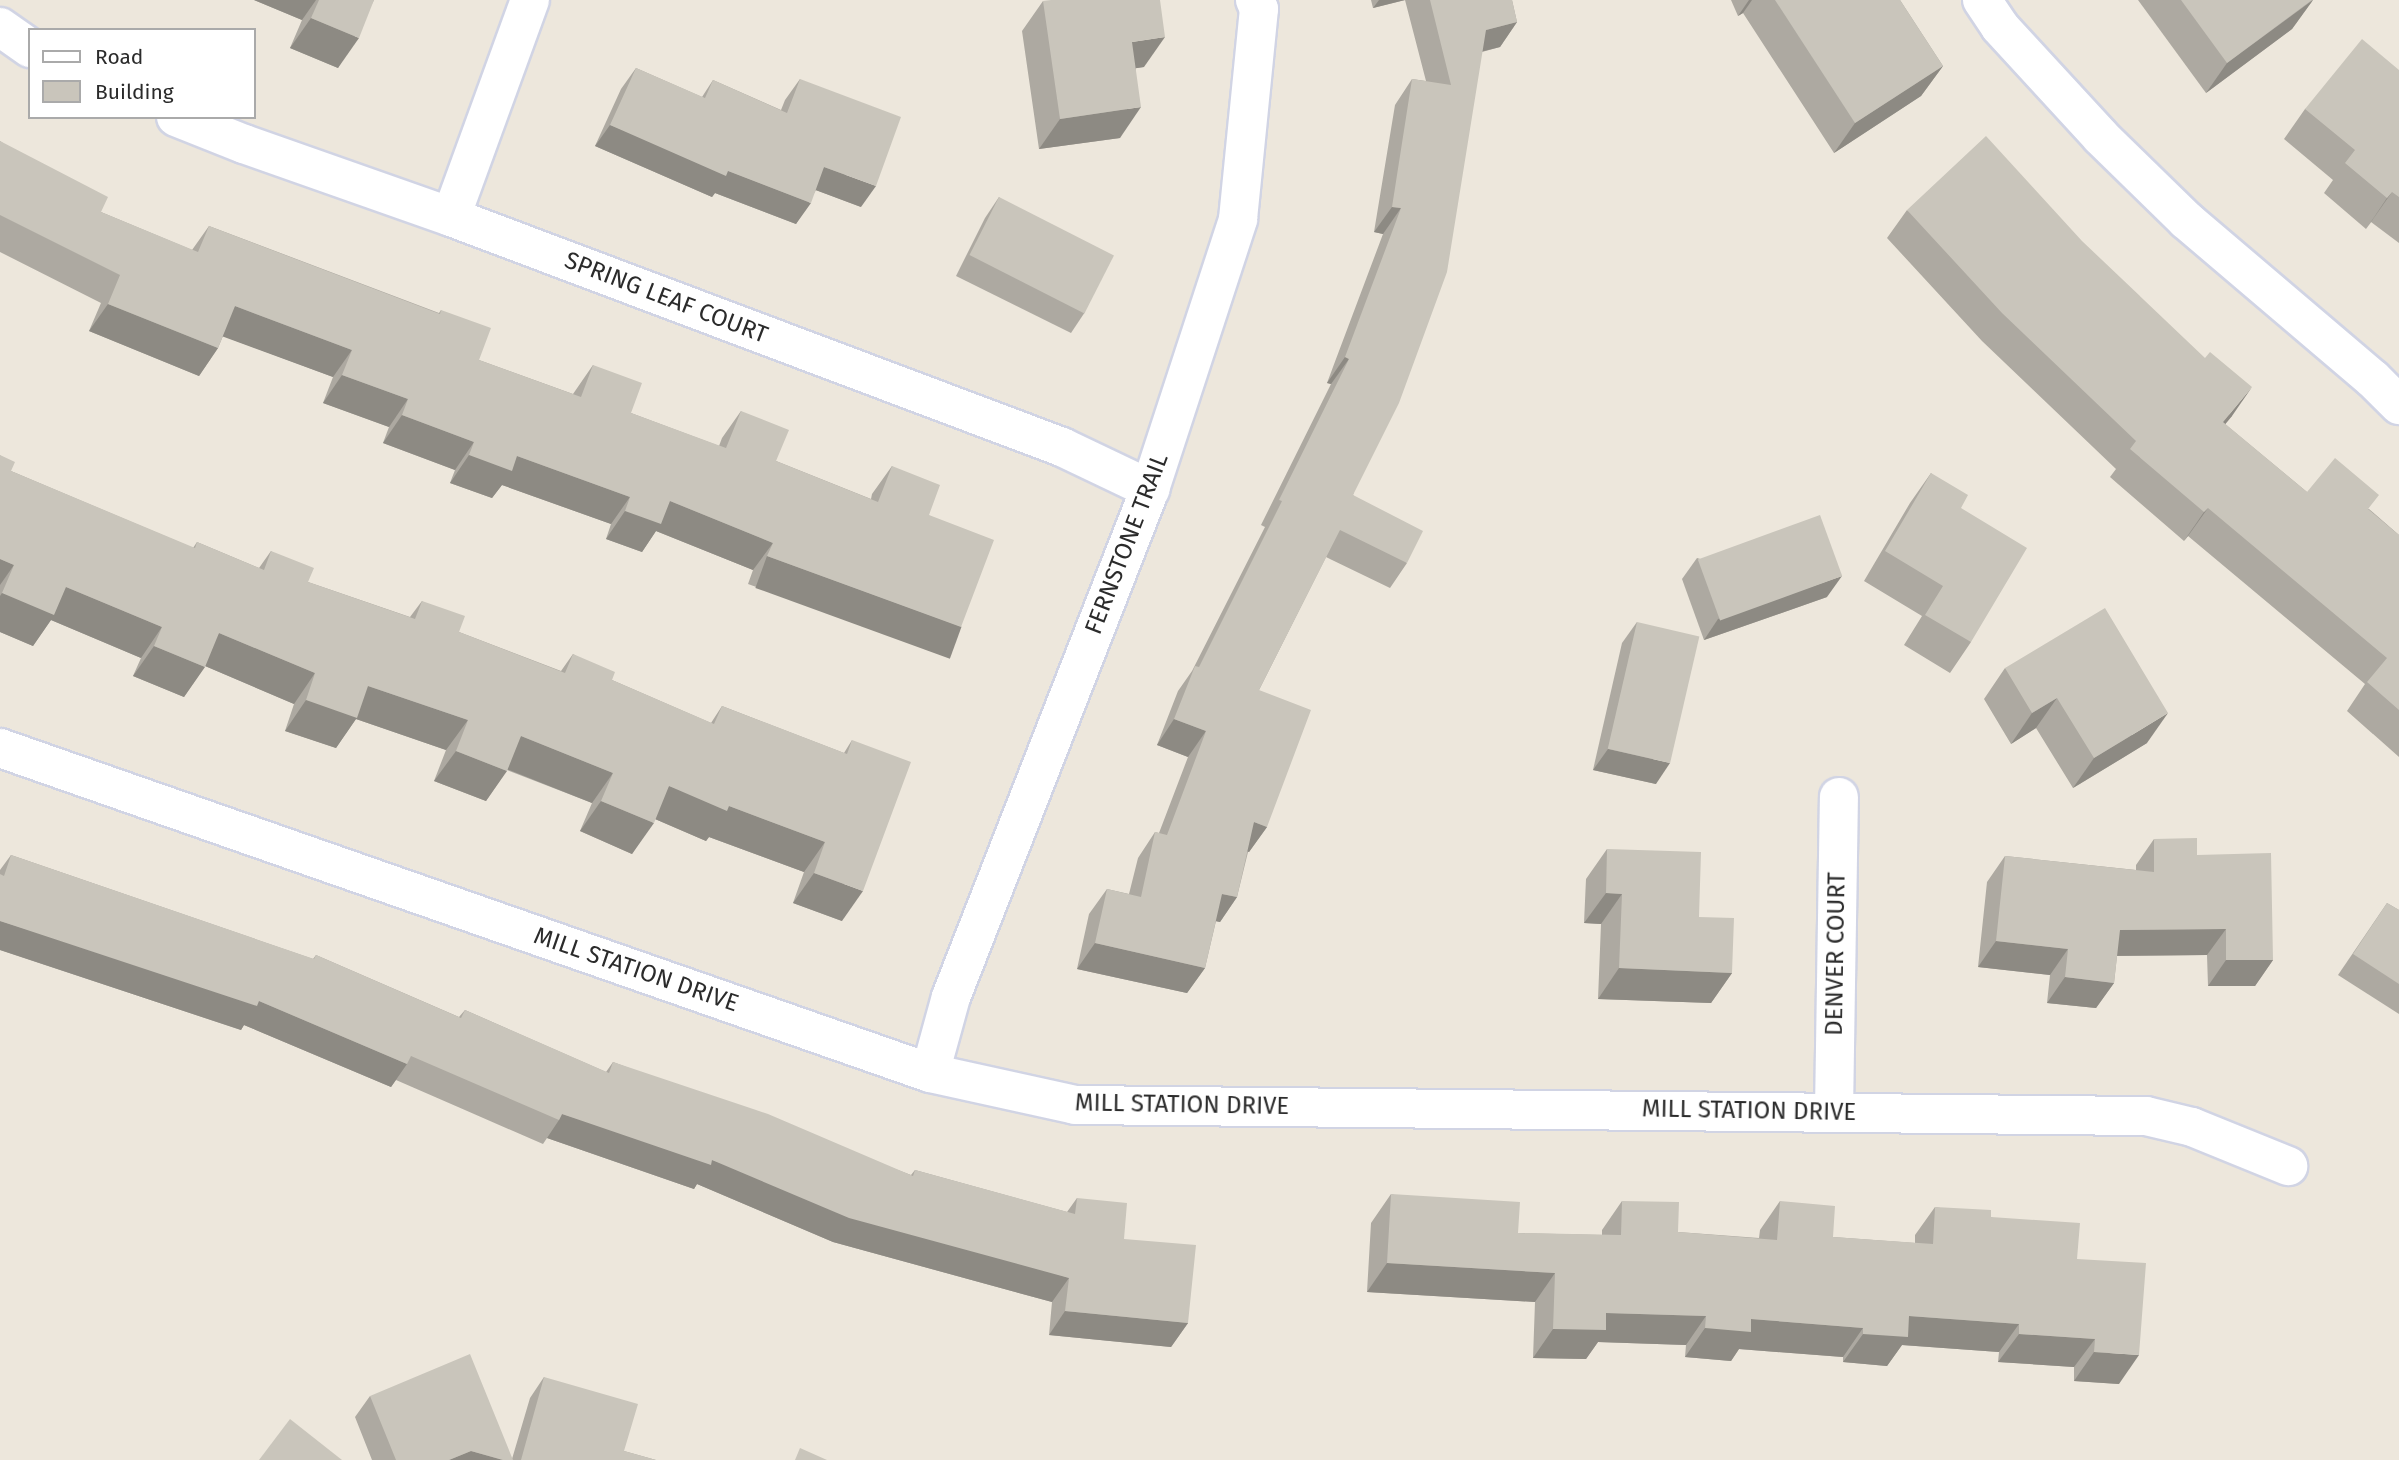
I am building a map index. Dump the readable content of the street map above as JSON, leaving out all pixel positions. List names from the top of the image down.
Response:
{
  "streets": {
    "street": [
      "SPRING LEAF COURT",
      "FERNSTONE TRAIL",
      "DENVER COURT",
      "MILL STATION DRIVE"
    ]
  },
  "crossings": [
    ["SPRING LEAF COURT", "FERNSTONE TRAIL"],
    ["FERNSTONE TRAIL", "MILL STATION DRIVE"],
    ["DENVER COURT", "MILL STATION DRIVE"]
  ],
  "legend": ["Road", "Building"]
}
